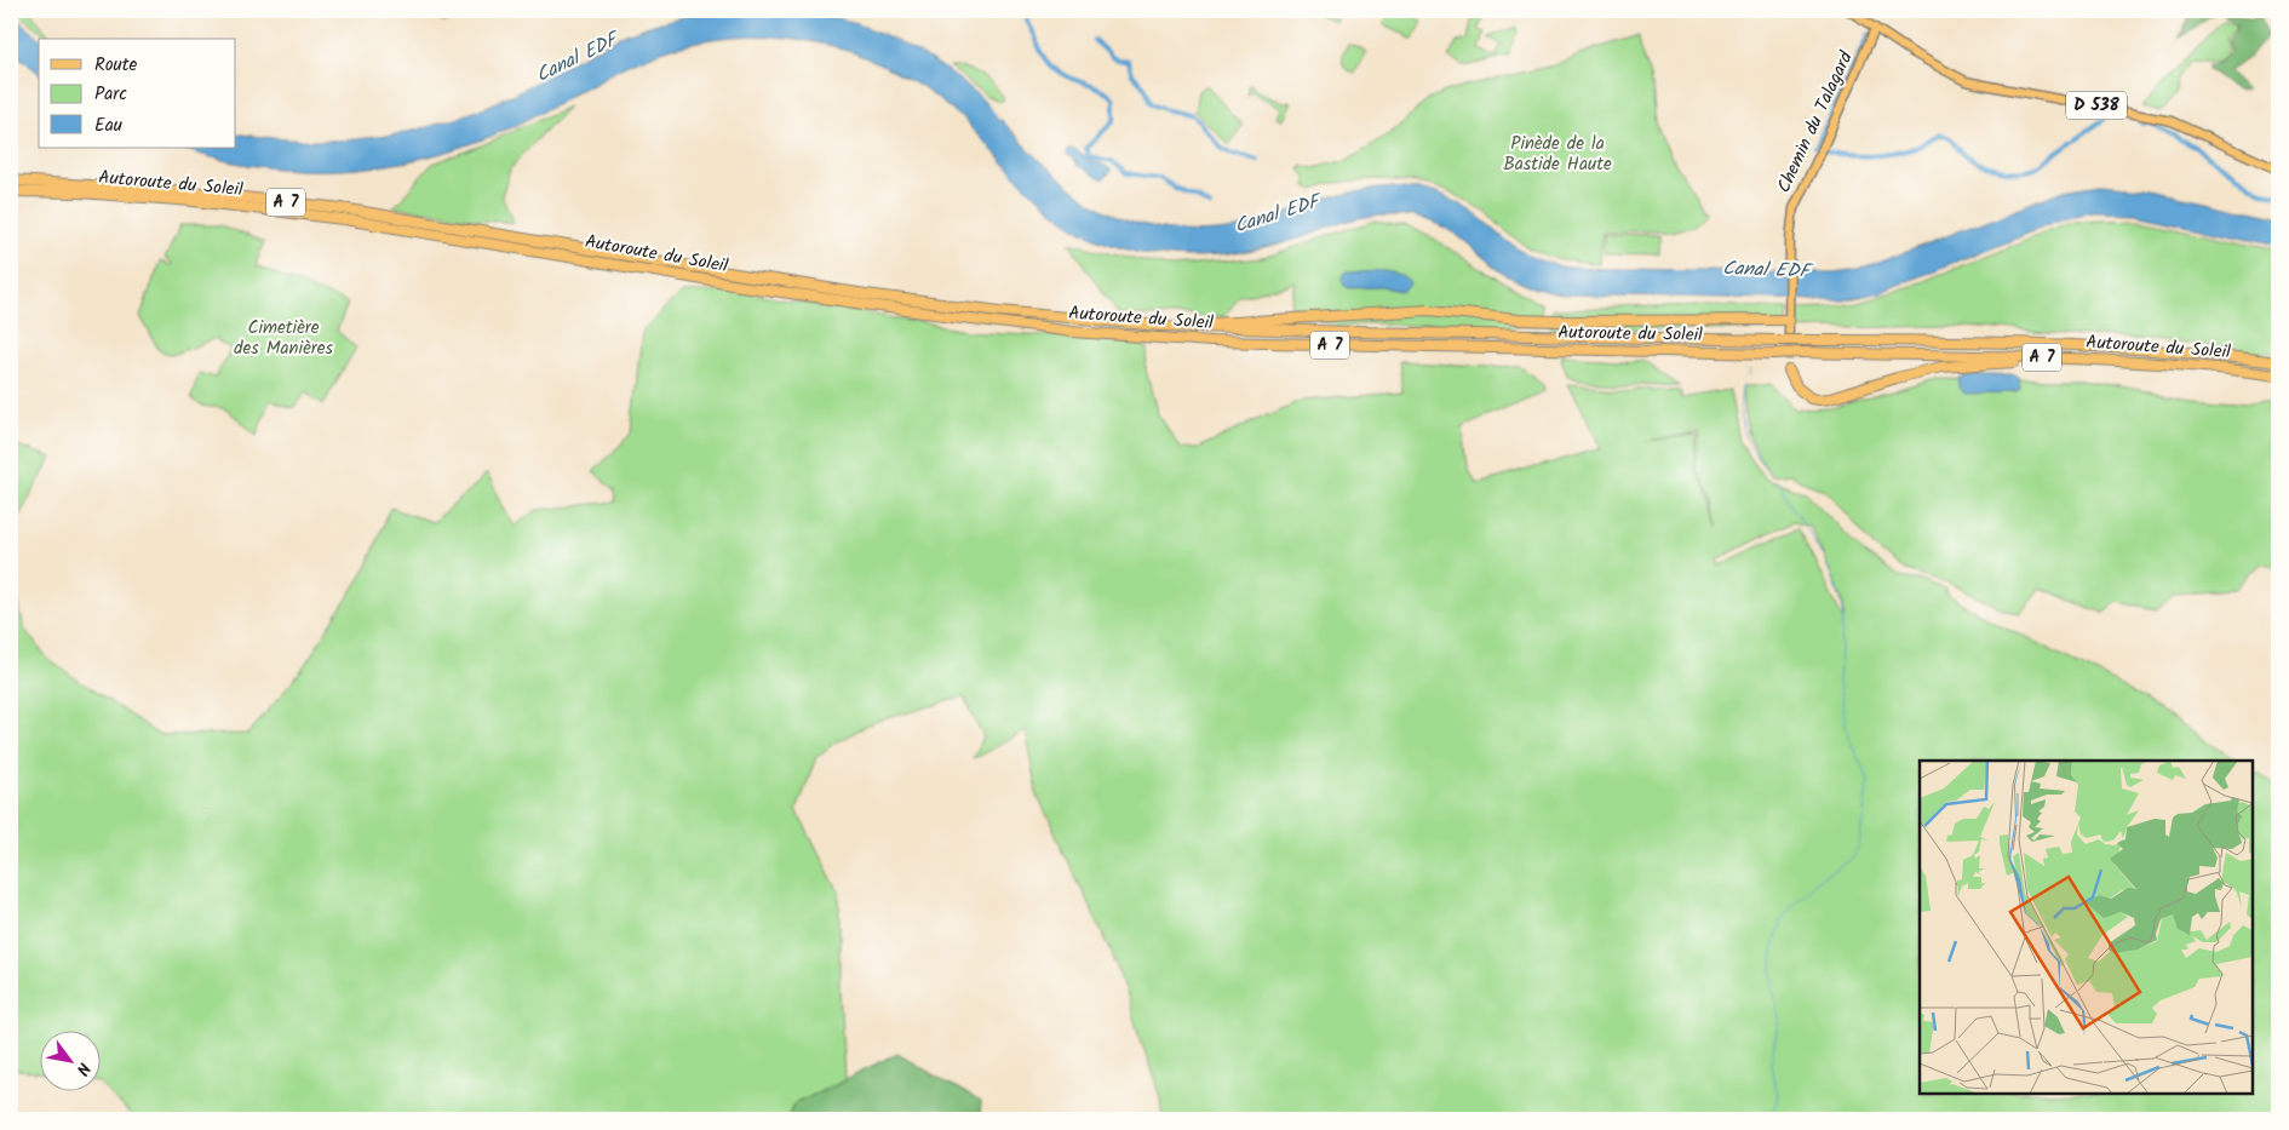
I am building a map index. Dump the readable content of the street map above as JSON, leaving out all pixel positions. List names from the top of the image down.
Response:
{
  "streets": {
    "highway": ["Autoroute du Soleil", "A 7"],
    "main road": ["D 538", "Chemin du Talagard"]
  },
  "crossings": [
    ["D 538", "Chemin du Talagard"]
  ],
  "water": ["Canal EDF"],
  "parks": ["Pinède de la Bastide Haute", "Cimetière des Manières"],
  "legend": ["Route", "Parc", "Eau"],
  "north": "bottom right"
}
